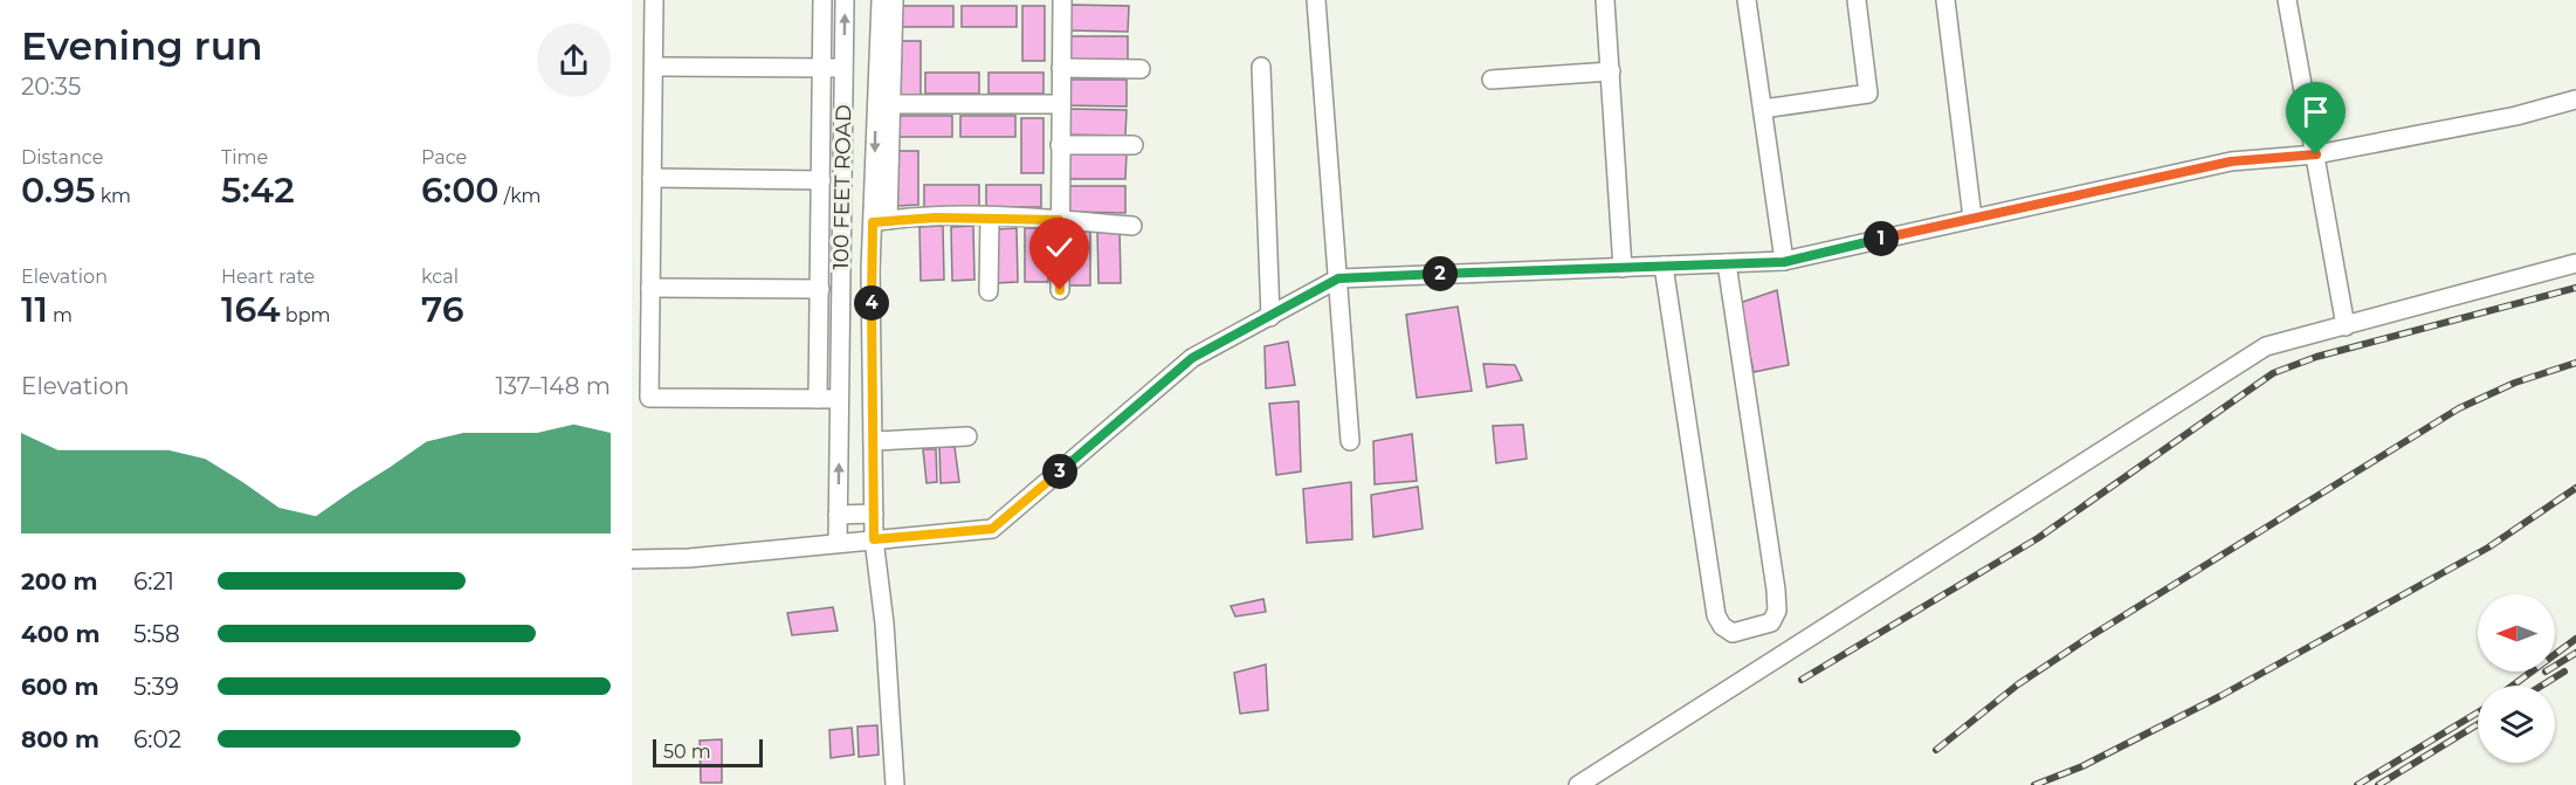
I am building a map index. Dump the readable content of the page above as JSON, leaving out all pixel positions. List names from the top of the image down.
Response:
{
  "streets": {
    "street": ["100 FEET ROAD"]
  },
  "scale_bar": "50 m",
  "north": "left",
  "page": {
    "heading": ["Evening run", "20:35"],
    "stats": [
      ["Distance", "0.95 km"],
      ["Time", "5:42"],
      ["Pace", "6:00 /km"],
      ["Elevation", "11 m"],
      ["Heart rate", "164 bpm"],
      ["kcal", "76"]
    ],
    "pins": [
      "1",
      "2",
      "4",
      "3"
    ],
    "chart": ["Elevation", "137–148 m"],
    "list": [
      {
        "name": "200 m",
        "note": "6:21"
      },
      {
        "name": "400 m",
        "note": "5:58"
      },
      {
        "name": "600 m",
        "note": "5:39"
      },
      {
        "name": "800 m",
        "note": "6:02"
      }
    ],
    "scale": "50 m"
  }
}
